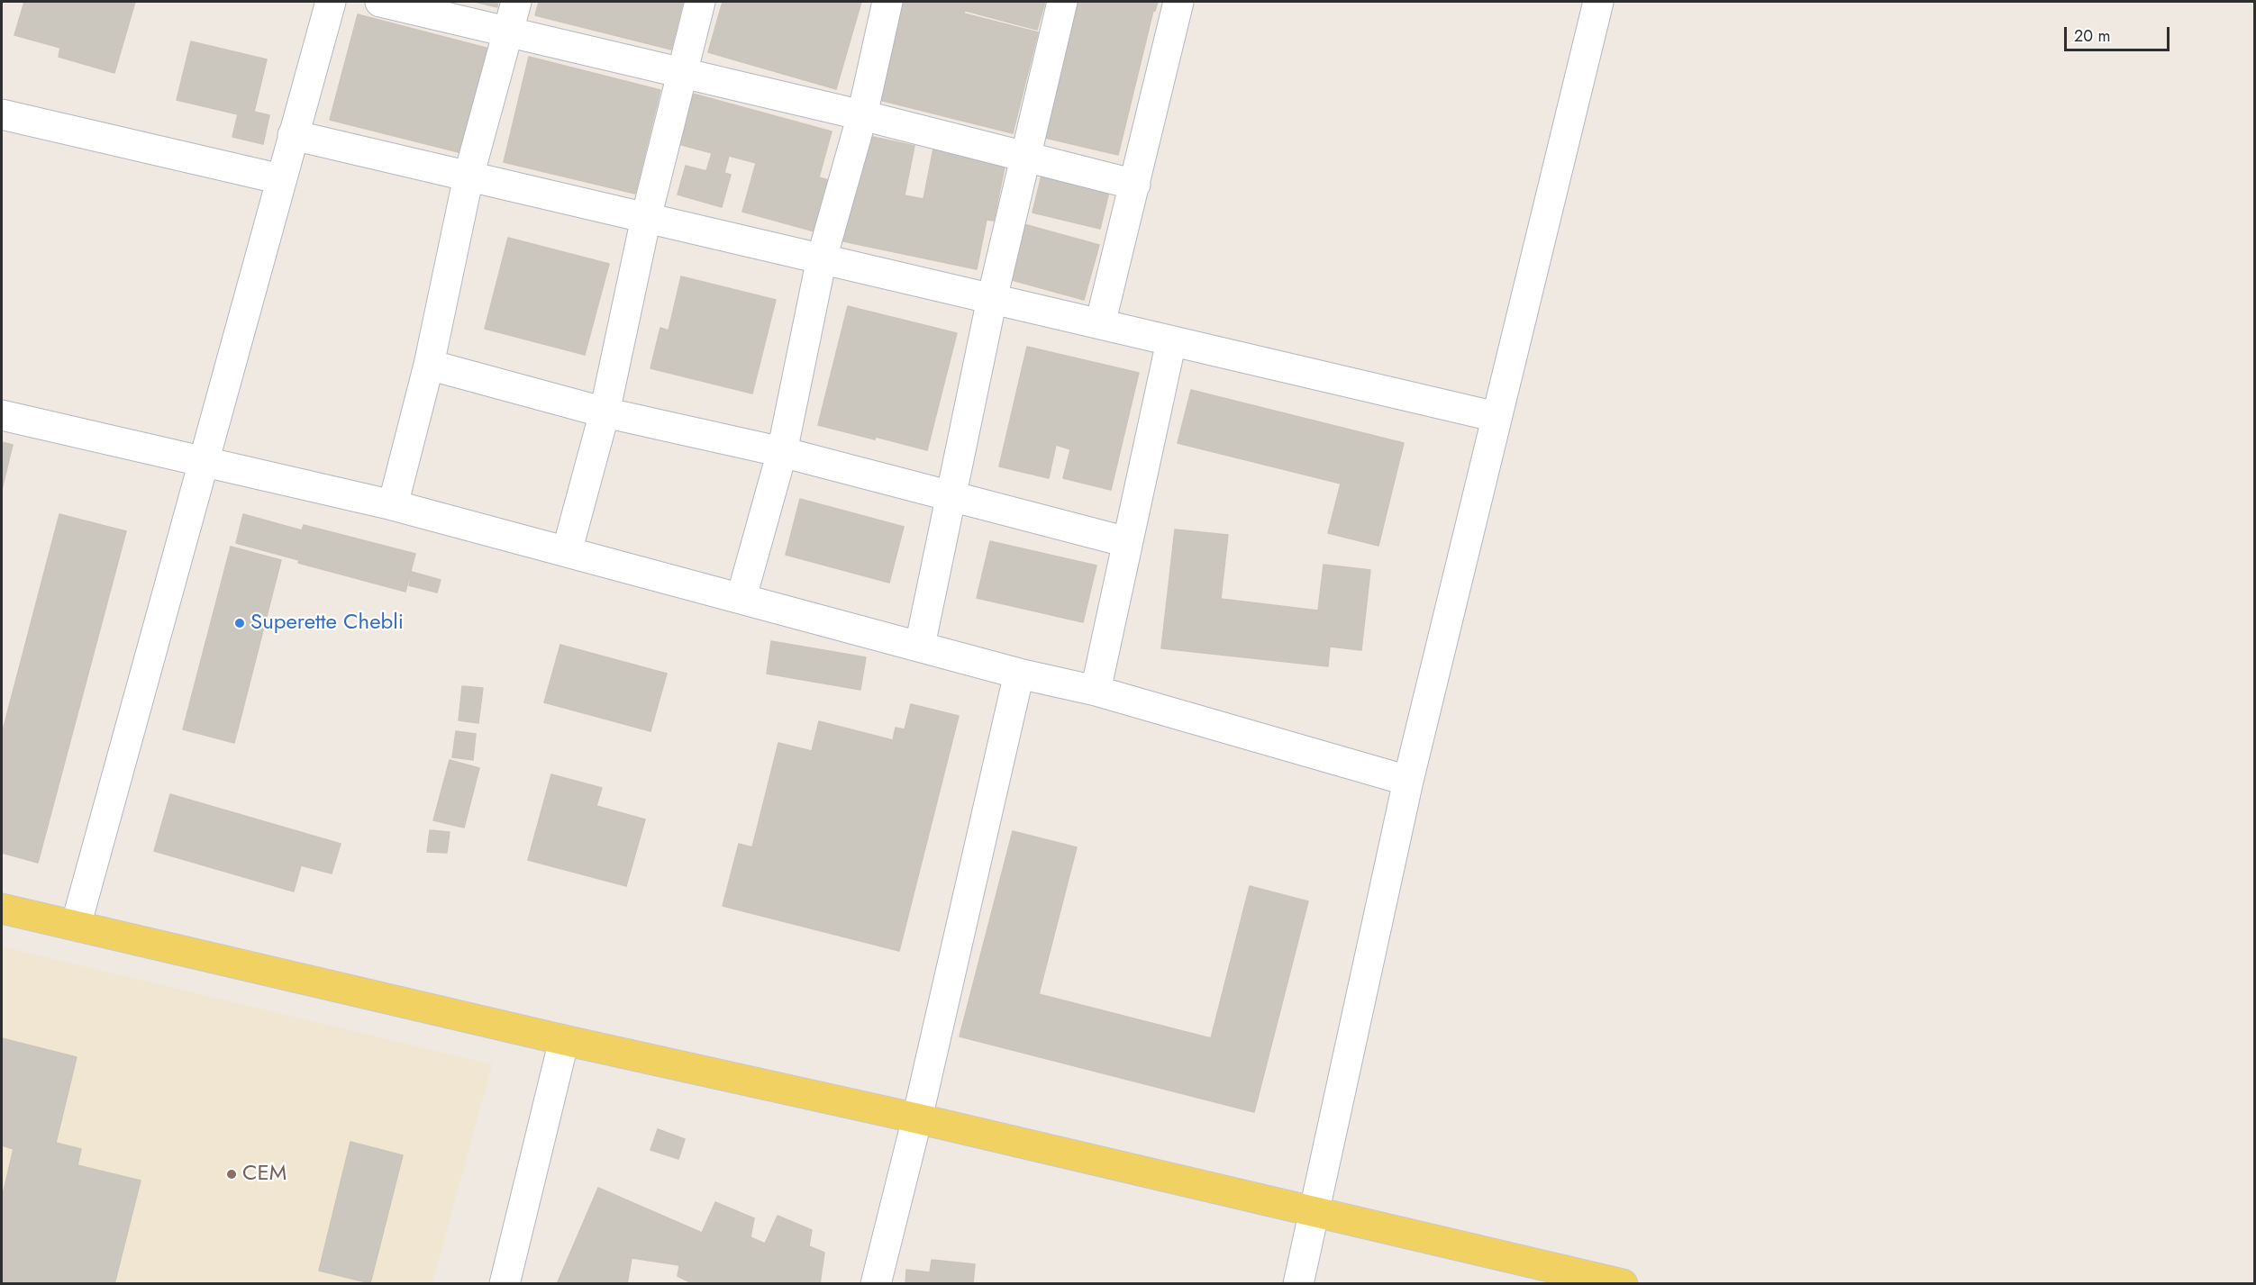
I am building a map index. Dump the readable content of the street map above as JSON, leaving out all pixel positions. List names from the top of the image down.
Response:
{
  "places": ["Superette Chebli", "CEM"],
  "scale_bar": "20 m"
}
